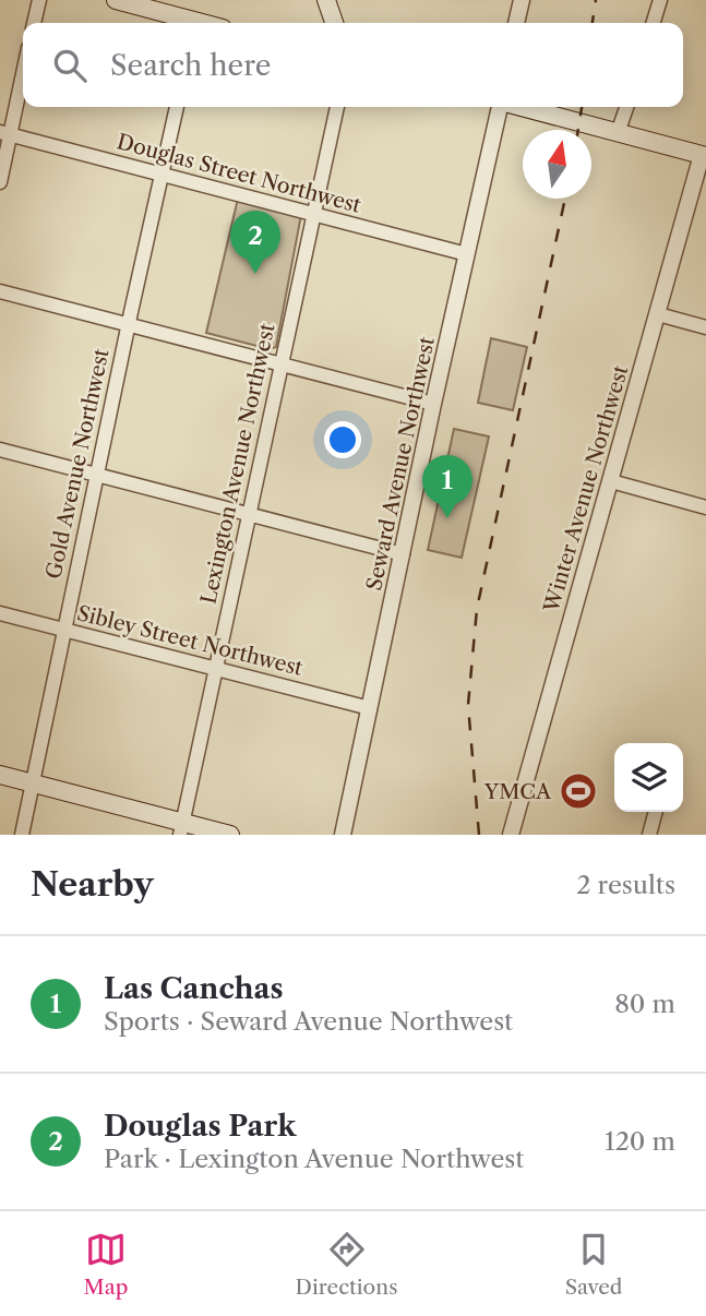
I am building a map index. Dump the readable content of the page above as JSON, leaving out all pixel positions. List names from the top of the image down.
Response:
{
  "streets": {
    "street": [
      "Douglas Street Northwest",
      "Gold Avenue Northwest",
      "Lexington Avenue Northwest",
      "Seward Avenue Northwest",
      "Winter Avenue Northwest",
      "Sibley Street Northwest"
    ]
  },
  "crossings": [
    ["Douglas Street Northwest", "Gold Avenue Northwest"],
    ["Douglas Street Northwest", "Lexington Avenue Northwest"],
    ["Douglas Street Northwest", "Seward Avenue Northwest"],
    ["Gold Avenue Northwest", "Sibley Street Northwest"],
    ["Lexington Avenue Northwest", "Sibley Street Northwest"],
    ["Seward Avenue Northwest", "Sibley Street Northwest"]
  ],
  "places": {
    "sports": ["YMCA"]
  },
  "north": "top",
  "page": {
    "search": "Search here",
    "pins": ["2", "1"],
    "heading": ["Nearby", "2 results"],
    "list": [
      {
        "mark": "1",
        "name": "Las Canchas",
        "note": "Sports · Seward Avenue Northwest",
        "value": "80 m"
      },
      {
        "mark": "2",
        "name": "Douglas Park",
        "note": "Park · Lexington Avenue Northwest",
        "value": "120 m"
      }
    ],
    "nav": ["Map", "Directions", "Saved"]
  }
}
